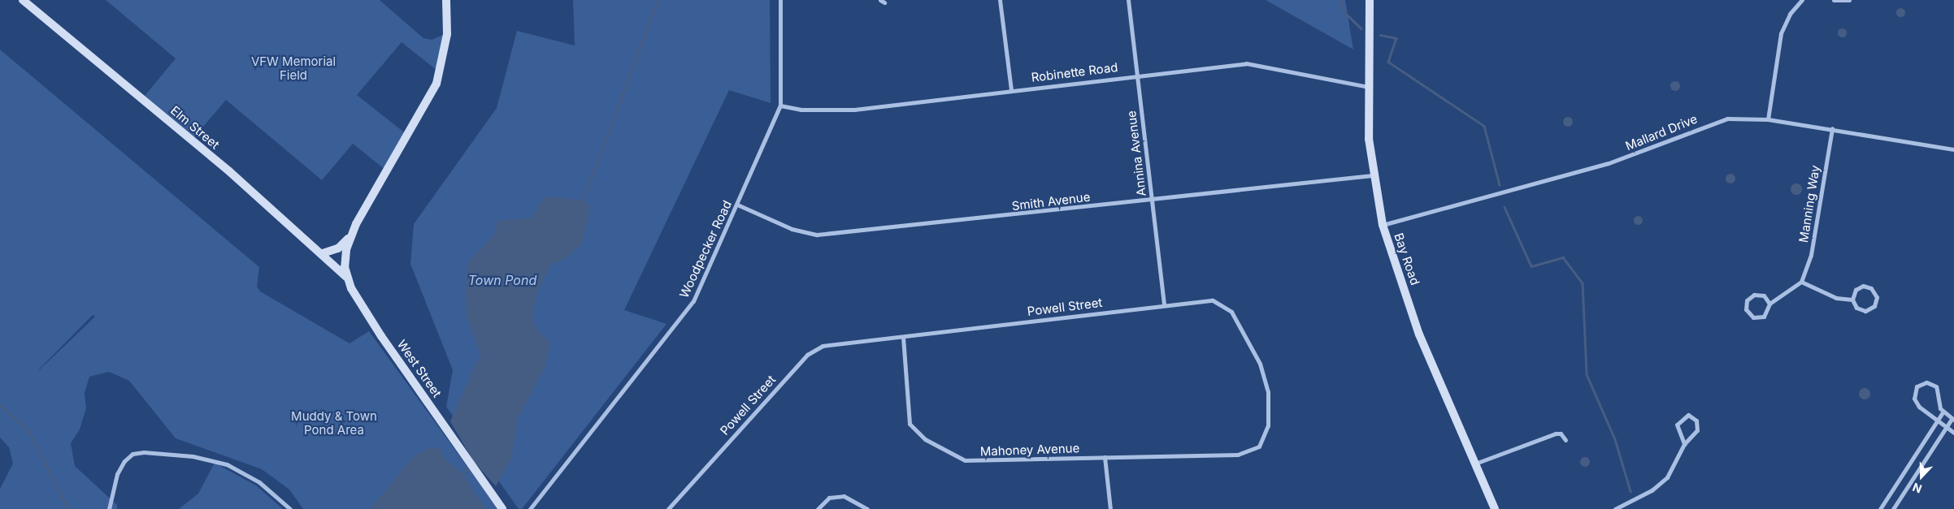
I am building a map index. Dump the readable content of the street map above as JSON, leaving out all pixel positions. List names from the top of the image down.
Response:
{
  "streets": {
    "street": [
      "Robinette Road",
      "Elm Street",
      "Mallard Drive",
      "Annina Avenue",
      "Smith Avenue",
      "Manning Way",
      "Woodpecker Road",
      "Bay Road",
      "Powell Street",
      "West Street",
      "Mahoney Avenue"
    ]
  },
  "crossings": [
    ["Robinette Road", "Annina Avenue"],
    ["Robinette Road", "Woodpecker Road"],
    ["Robinette Road", "Bay Road"],
    ["Elm Street", "West Street"],
    ["Mallard Drive", "Manning Way"],
    ["Mallard Drive", "Bay Road"],
    ["Annina Avenue", "Smith Avenue"],
    ["Annina Avenue", "Powell Street"],
    ["Smith Avenue", "Woodpecker Road"],
    ["Smith Avenue", "Bay Road"],
    ["Powell Street", "Mahoney Avenue"]
  ],
  "water": ["Town Pond"],
  "parks": ["VFW Memorial Field", "Muddy & Town Pond Area"],
  "north": "bottom"
}
